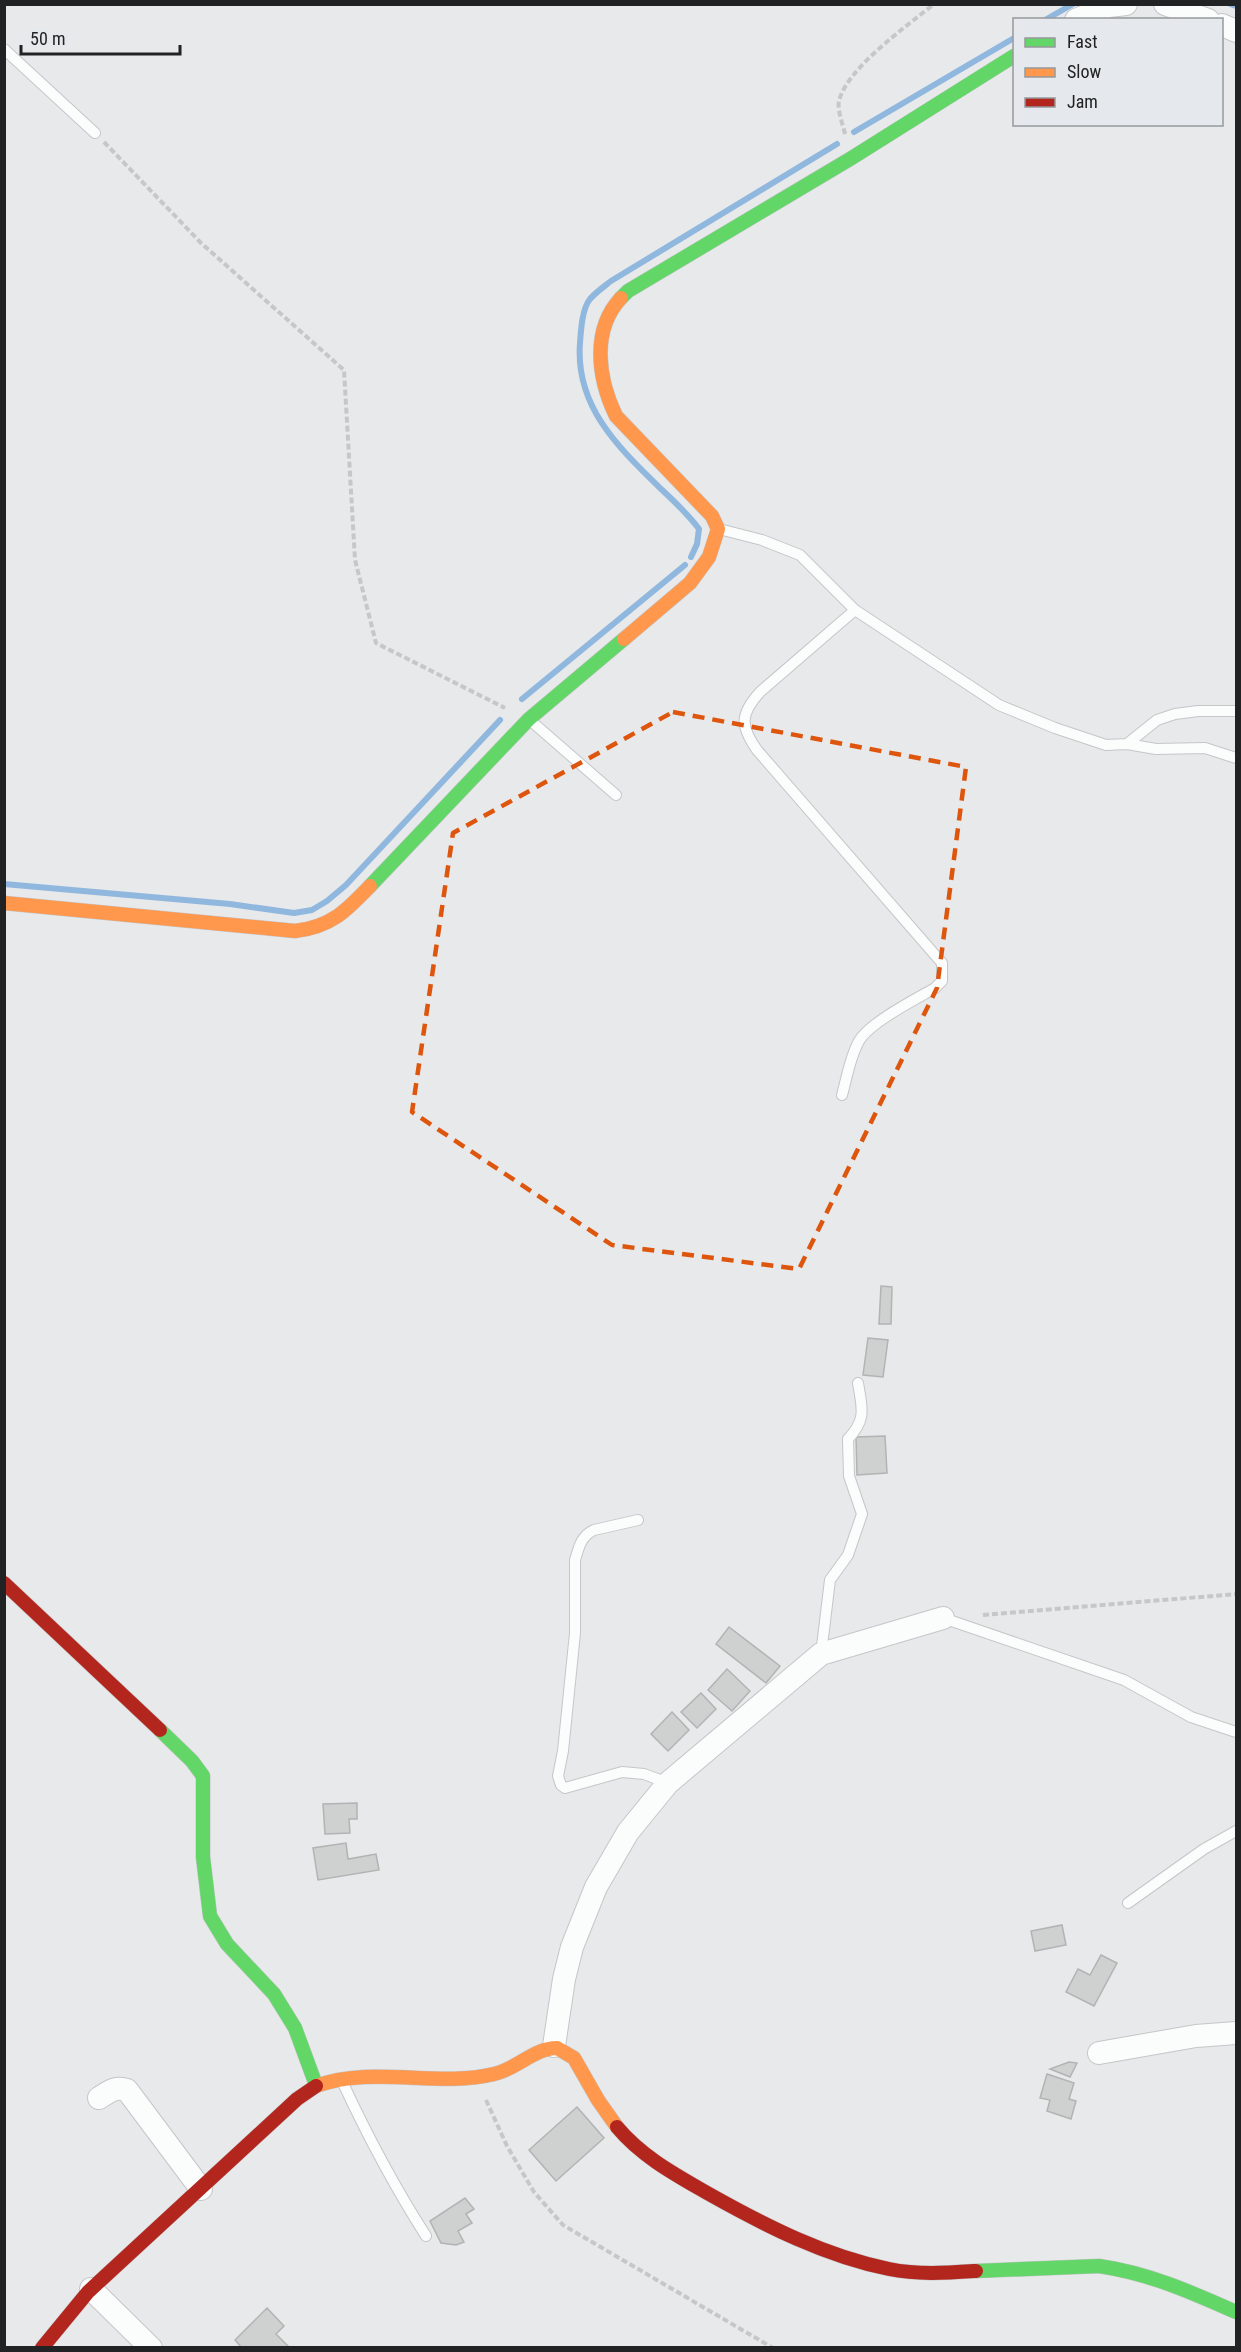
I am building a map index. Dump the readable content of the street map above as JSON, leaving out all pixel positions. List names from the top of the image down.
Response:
{
  "legend": ["Fast", "Slow", "Jam"],
  "scale_bar": "50 m"
}
